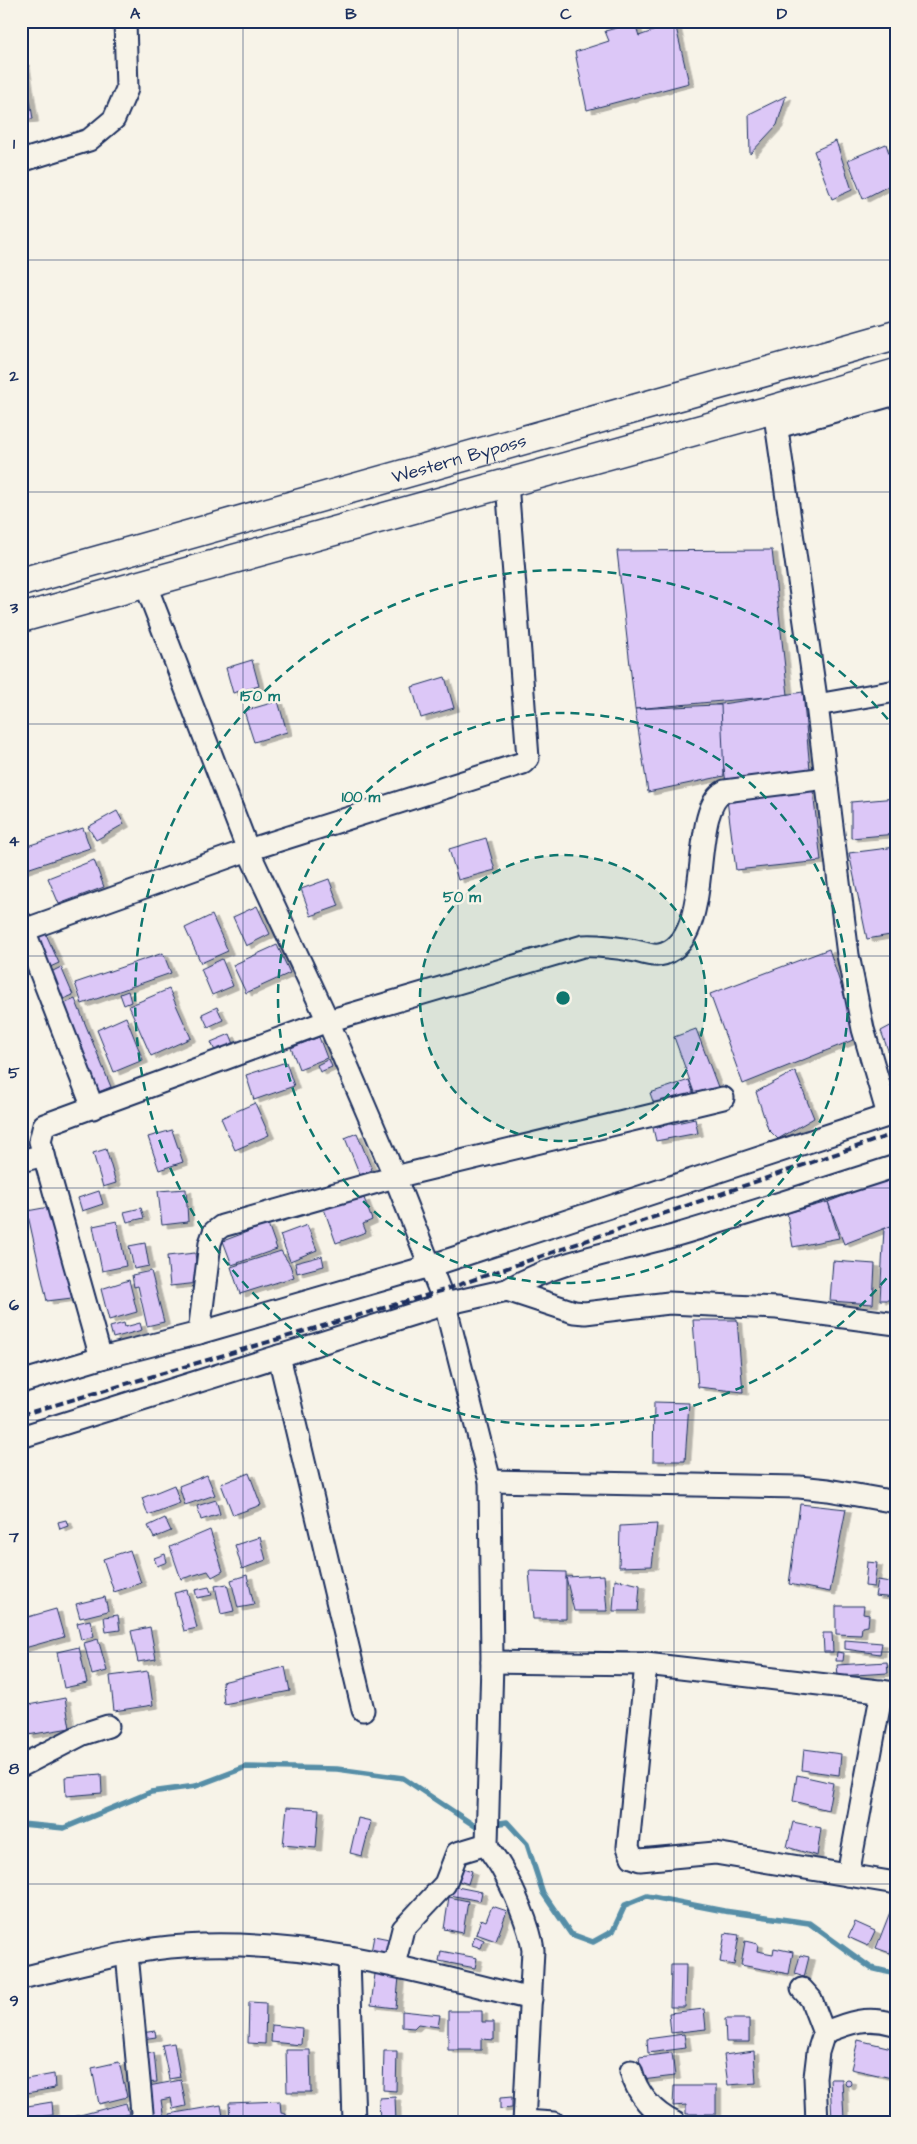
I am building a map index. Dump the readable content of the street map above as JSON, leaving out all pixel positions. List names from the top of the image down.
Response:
{
  "streets": {
    "main road": ["Western Bypass"]
  },
  "grid": {
    "columns": [
      "A",
      "B",
      "C",
      "D"
    ],
    "rows": [
      "1",
      "2",
      "3",
      "4",
      "5",
      "6",
      "7",
      "8",
      "9"
    ]
  },
  "rings": ["150 m", "100 m", "50 m"]
}
